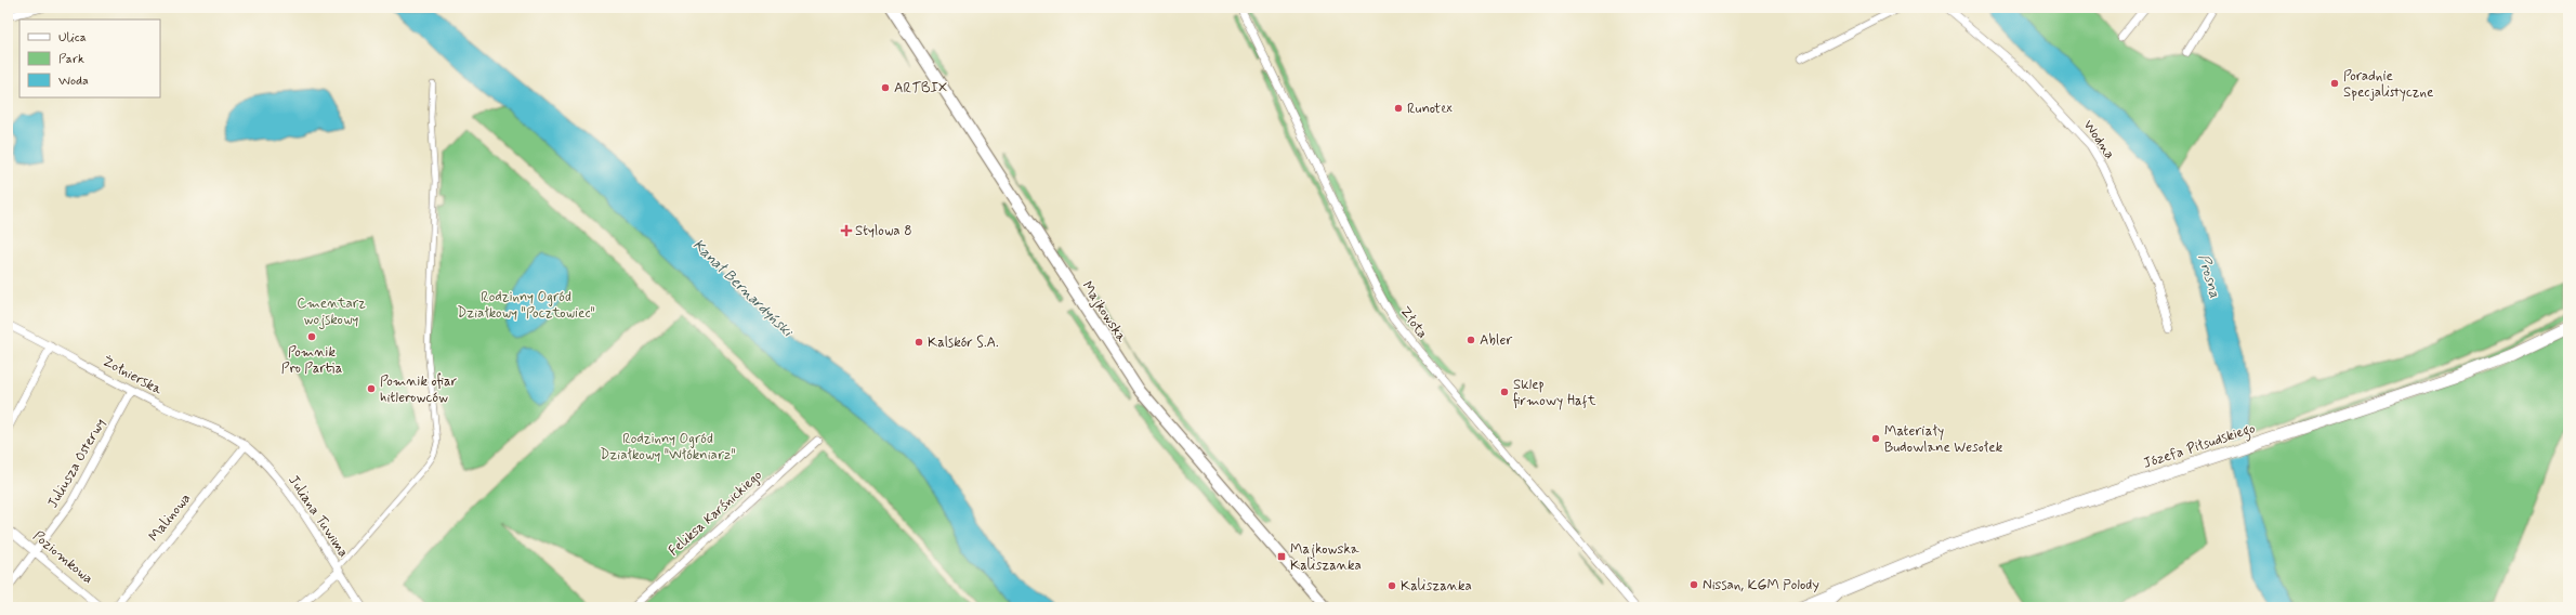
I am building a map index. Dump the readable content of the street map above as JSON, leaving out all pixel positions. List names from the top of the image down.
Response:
{
  "streets": {
    "main road": ["Majkowska", "Józefa Piłsudskiego"],
    "street": [
      "Wodna",
      "Złota",
      "Żołnierska",
      "Juliusza Osterwy",
      "Feliksa Karśnickiego",
      "Juliana Tuwima",
      "Malinowa",
      "Poziomkowa"
    ]
  },
  "crossings": [
    ["Żołnierska", "Juliusza Osterwy"],
    ["Żołnierska", "Juliana Tuwima"],
    ["Żołnierska", "Malinowa"],
    ["Juliusza Osterwy", "Poziomkowa"],
    ["Juliana Tuwima", "Malinowa"]
  ],
  "water": ["Prosna", "Kanał Bernardyński"],
  "parks": ["Rodzinny Ogród Działkowy \"Pocztowiec\"", "Cmentarz wojskowy", "Rodzinny Ogród Działkowy \"Włókniarz\""],
  "places": {
    "other": [
      "Poradnie Specjalistyczne",
      "ARTBIX",
      "Runotex",
      "Pomnik Pro Partia",
      "Abler",
      "Kalskór S.A.",
      "Pomnik ofiar hitlerowców",
      "Sklep firmowy Haft",
      "Materiały Budowlane Wesołek",
      "Nissan, KGM Polody",
      "Kaliszanka"
    ],
    "health": ["Stylowa 8"],
    "transit": ["Majkowska Kaliszanka"]
  },
  "legend": ["Ulica", "Park", "Woda"]
}
